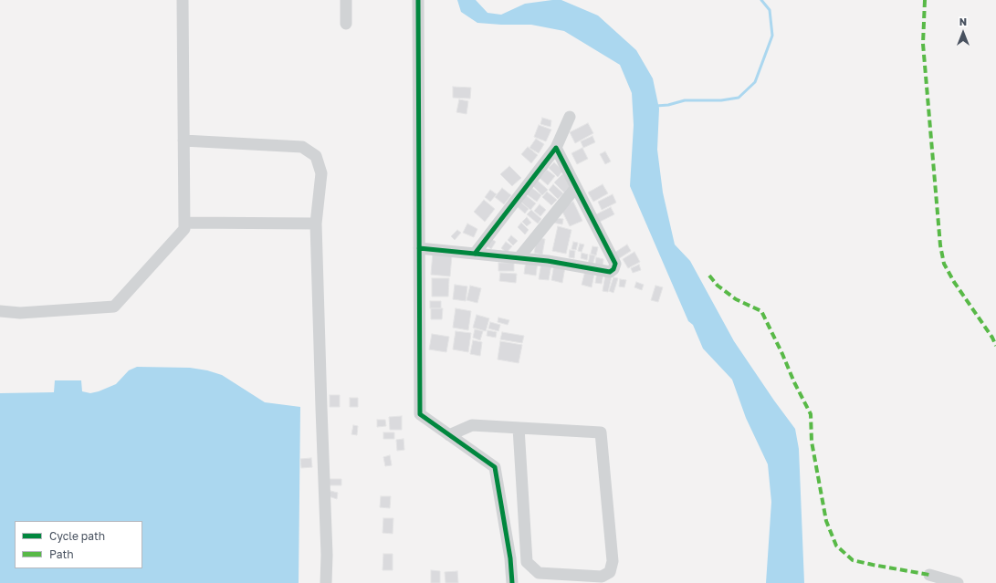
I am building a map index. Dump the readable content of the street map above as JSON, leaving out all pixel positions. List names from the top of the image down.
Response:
{
  "legend": ["Cycle path", "Path"],
  "north": "top"
}
